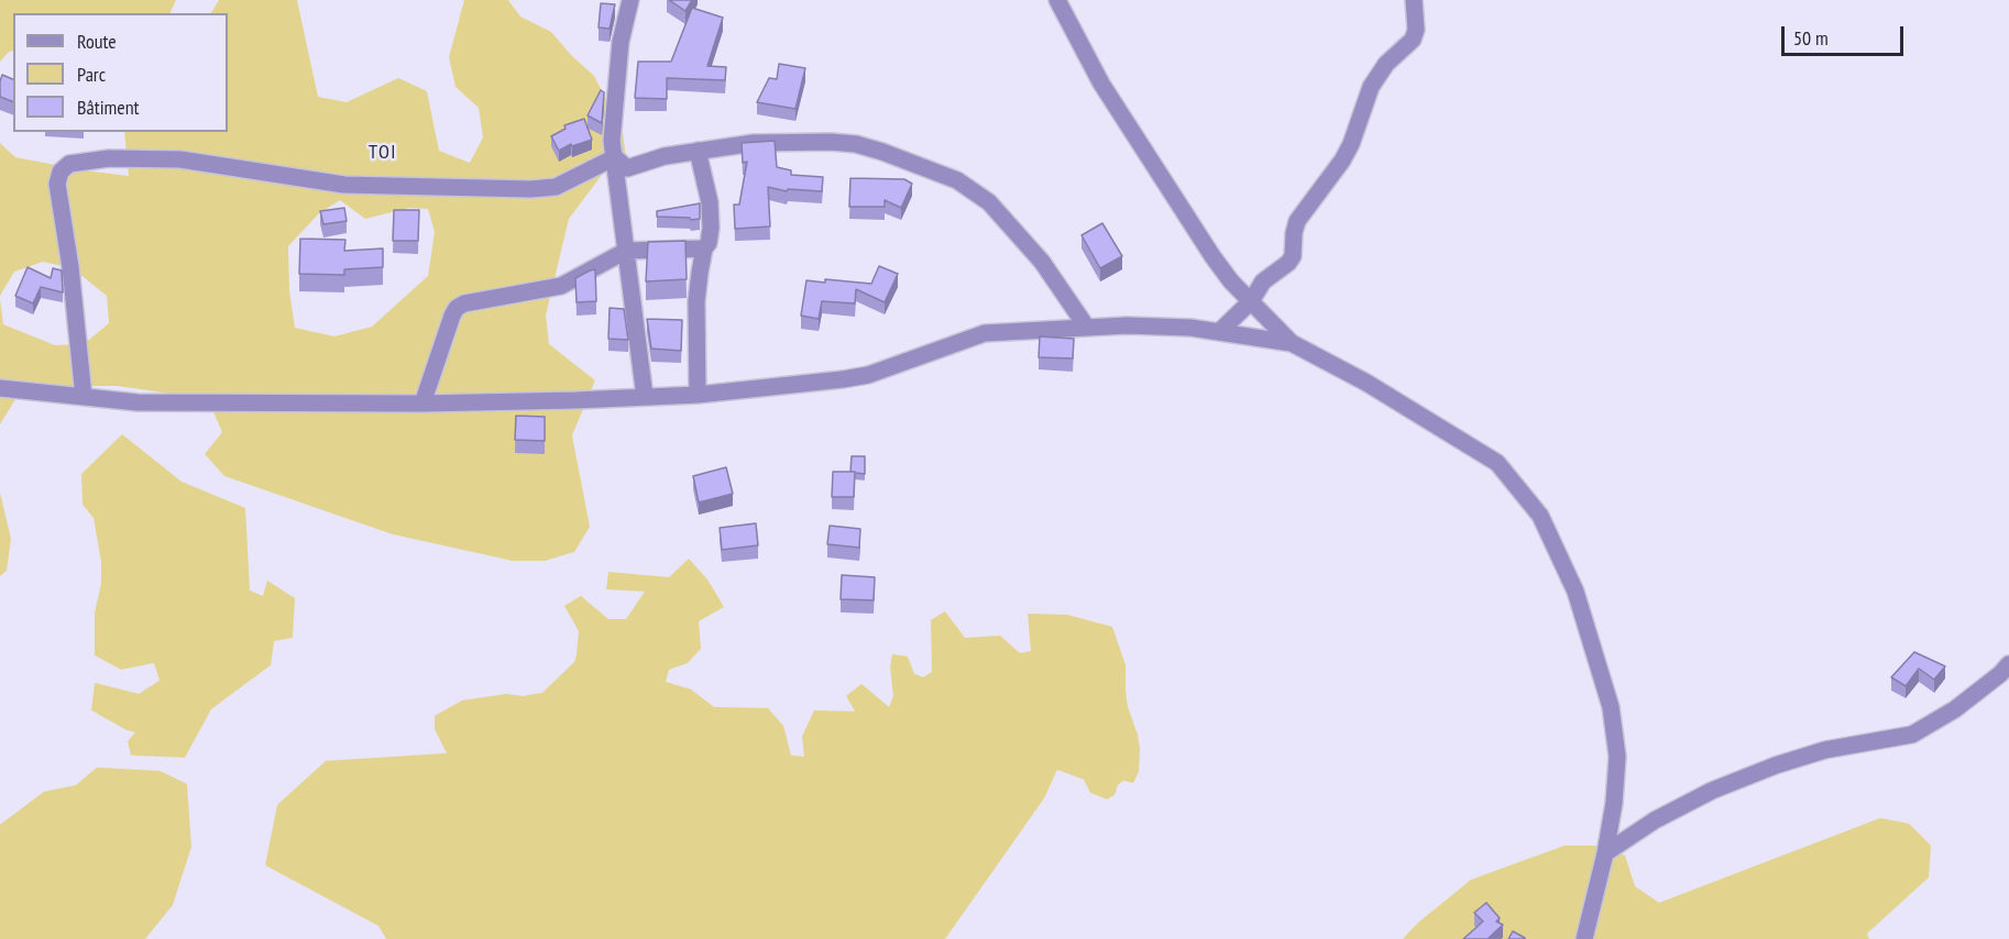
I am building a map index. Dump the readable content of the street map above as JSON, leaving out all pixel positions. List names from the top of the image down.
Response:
{
  "districts": ["TOI"],
  "legend": ["Route", "Parc", "Bâtiment"],
  "scale_bar": "50 m"
}
